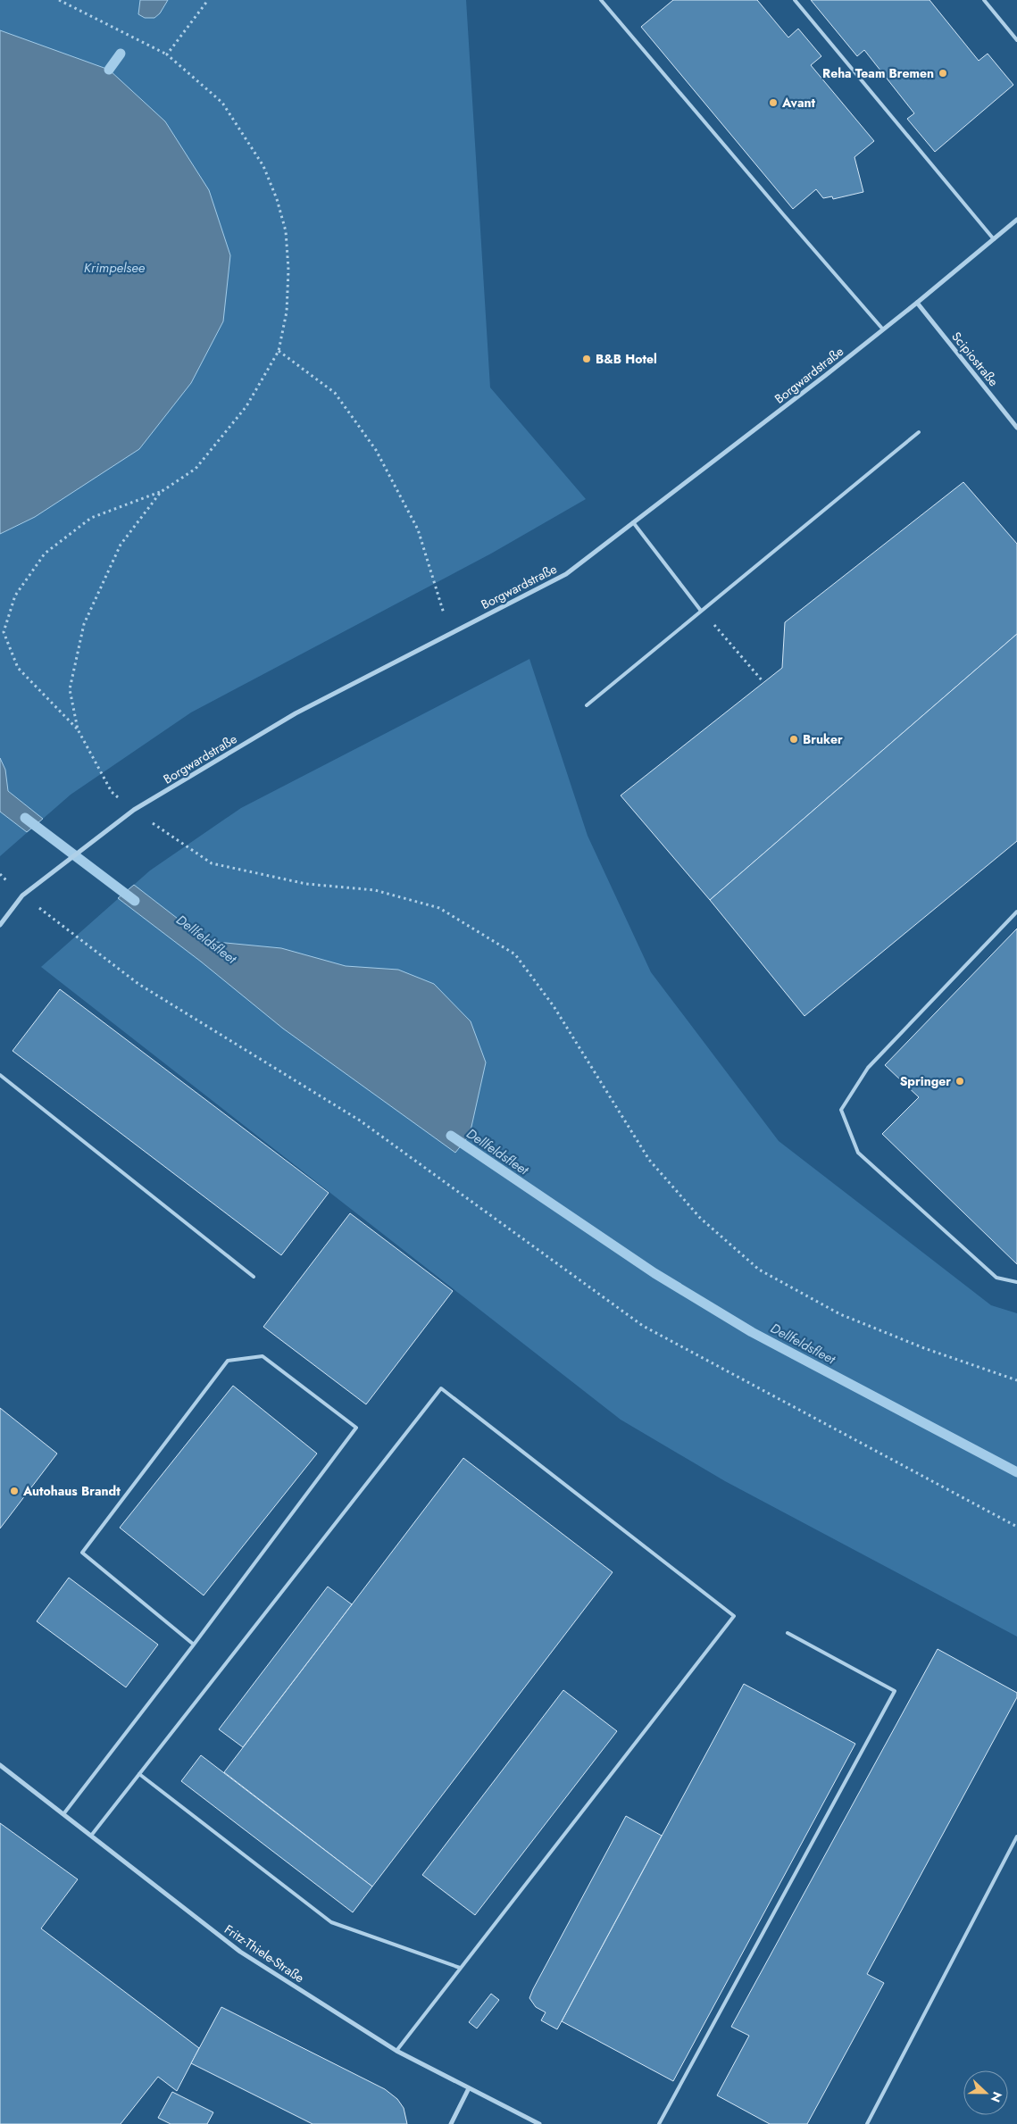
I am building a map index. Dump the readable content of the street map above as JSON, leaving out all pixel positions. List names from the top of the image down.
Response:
{
  "streets": {
    "street": ["Scipiostraße", "Borgwardstraße", "Fritz-Thiele-Straße"]
  },
  "crossings": [
    ["Scipiostraße", "Borgwardstraße"]
  ],
  "water": ["Krimpelsee", "Dellfeldsfleet"],
  "places": [
    "Reha Team Bremen",
    "Avant",
    "B&B Hotel",
    "Bruker",
    "Springer",
    "Autohaus Brandt"
  ],
  "north": "right"
}
